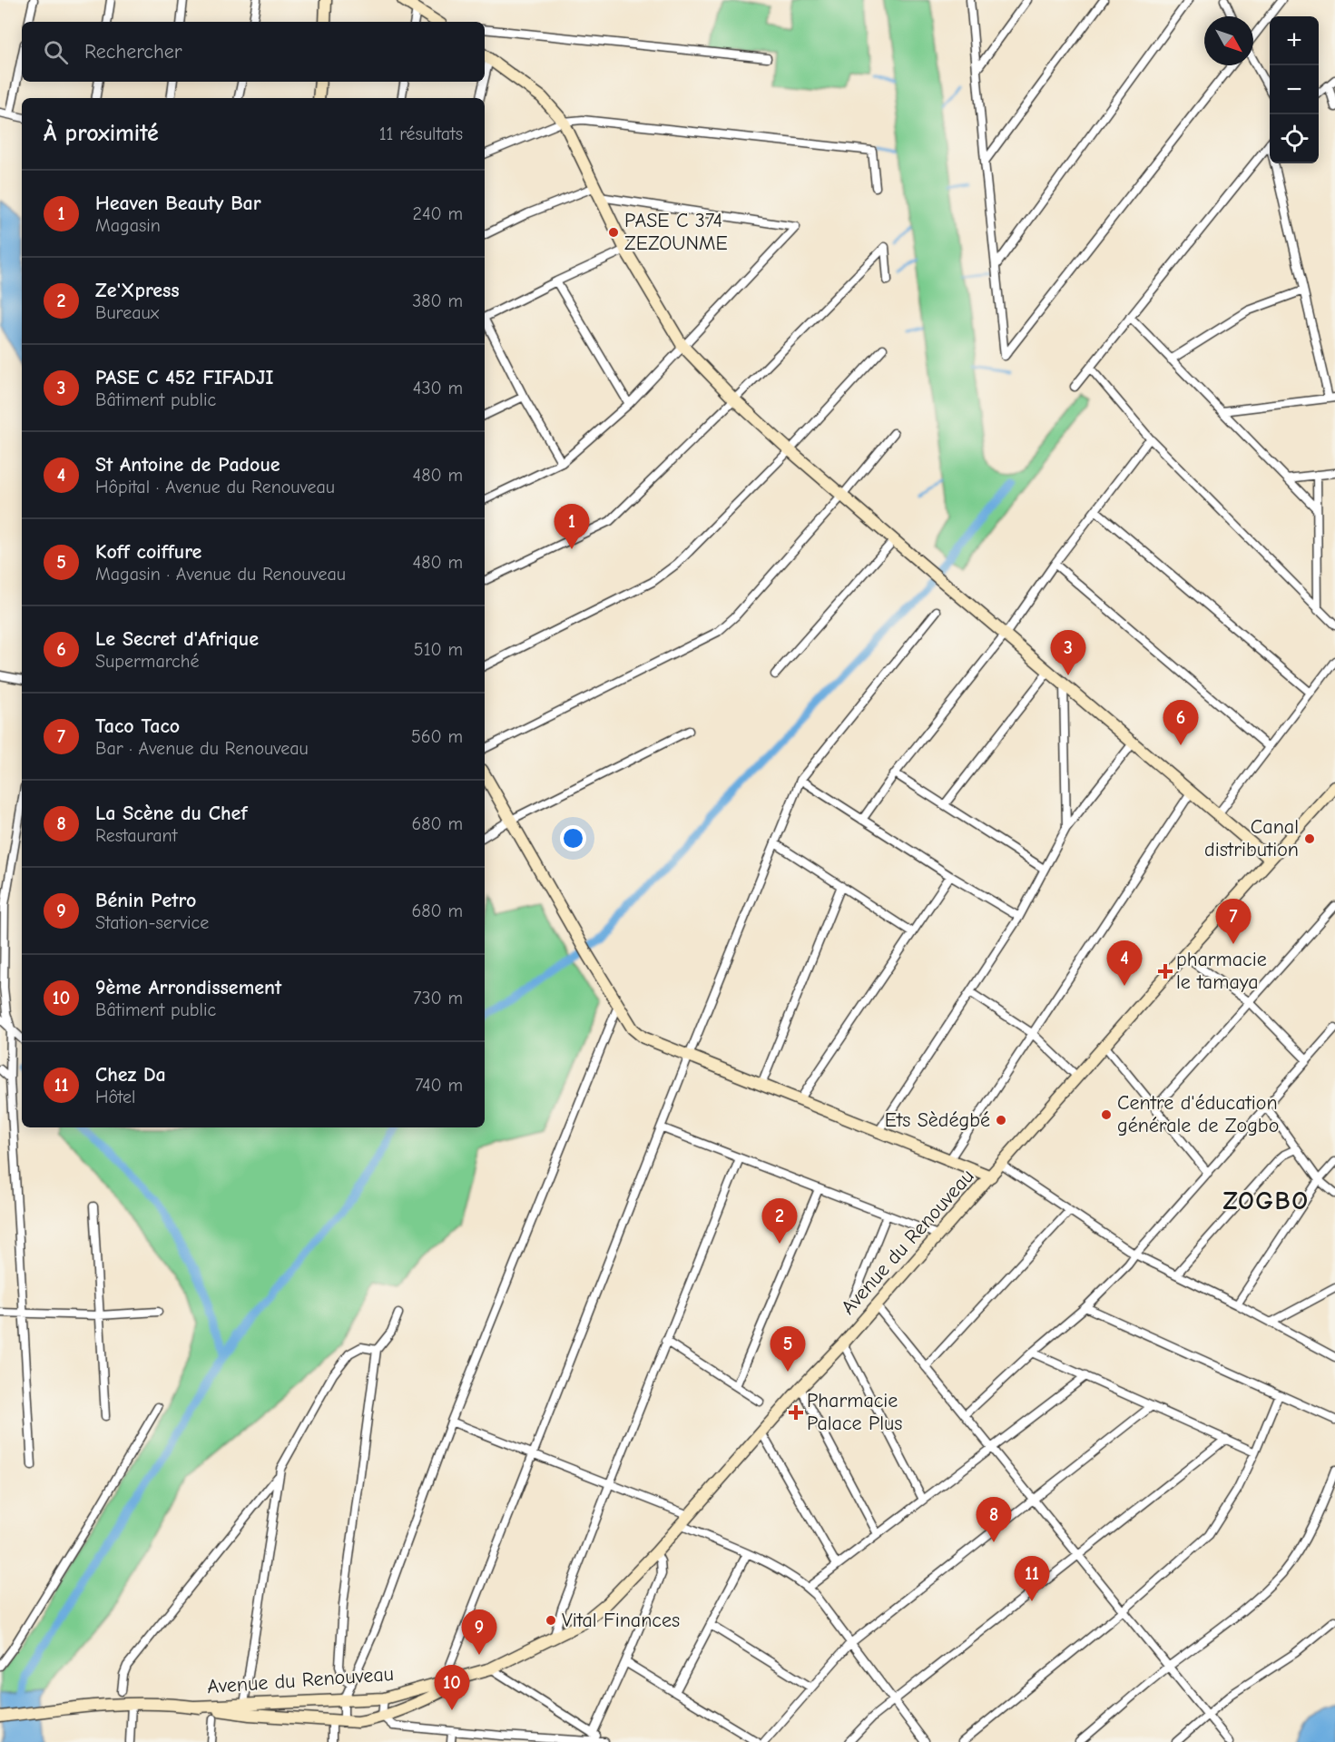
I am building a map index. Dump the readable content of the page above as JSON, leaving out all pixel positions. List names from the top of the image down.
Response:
{
  "streets": {
    "main road": ["Avenue du Renouveau"]
  },
  "districts": ["ZOGBO"],
  "places": {
    "other": [
      "PASE C 374 ZEZOUNME",
      "Canal distribution",
      "Centre d'éducation générale de Zogbo",
      "Ets Sèdégbé",
      "Vital Finances"
    ],
    "health": ["pharmacie le tamaya", "Pharmacie Palace Plus"]
  },
  "north": "bottom right",
  "page": {
    "map_buttons": ["+", "−"],
    "search": "Rechercher",
    "heading": ["À proximité", "11 résultats"],
    "list": [
      {
        "mark": "1",
        "name": "Heaven Beauty Bar",
        "note": "Magasin",
        "value": "240 m"
      },
      {
        "mark": "2",
        "name": "Ze'Xpress",
        "note": "Bureaux",
        "value": "380 m"
      },
      {
        "mark": "3",
        "name": "PASE C 452 FIFADJI",
        "note": "Bâtiment public",
        "value": "430 m"
      },
      {
        "mark": "4",
        "name": "St Antoine de Padoue",
        "note": "Hôpital · Avenue du Renouveau",
        "value": "480 m"
      },
      {
        "mark": "5",
        "name": "Koff coiffure",
        "note": "Magasin · Avenue du Renouveau",
        "value": "480 m"
      },
      {
        "mark": "6",
        "name": "Le Secret d'Afrique",
        "note": "Supermarché",
        "value": "510 m"
      },
      {
        "mark": "7",
        "name": "Taco Taco",
        "note": "Bar · Avenue du Renouveau",
        "value": "560 m"
      },
      {
        "mark": "8",
        "name": "La Scène du Chef",
        "note": "Restaurant",
        "value": "680 m"
      },
      {
        "mark": "9",
        "name": "Bénin Petro",
        "note": "Station-service",
        "value": "680 m"
      },
      {
        "mark": "10",
        "name": "9ème Arrondissement",
        "note": "Bâtiment public",
        "value": "730 m"
      },
      {
        "mark": "11",
        "name": "Chez Da",
        "note": "Hôtel",
        "value": "740 m"
      }
    ],
    "pins": [
      "1",
      "3",
      "6",
      "7",
      "4",
      "2",
      "5",
      "8",
      "11",
      "9",
      "10"
    ]
  }
}
